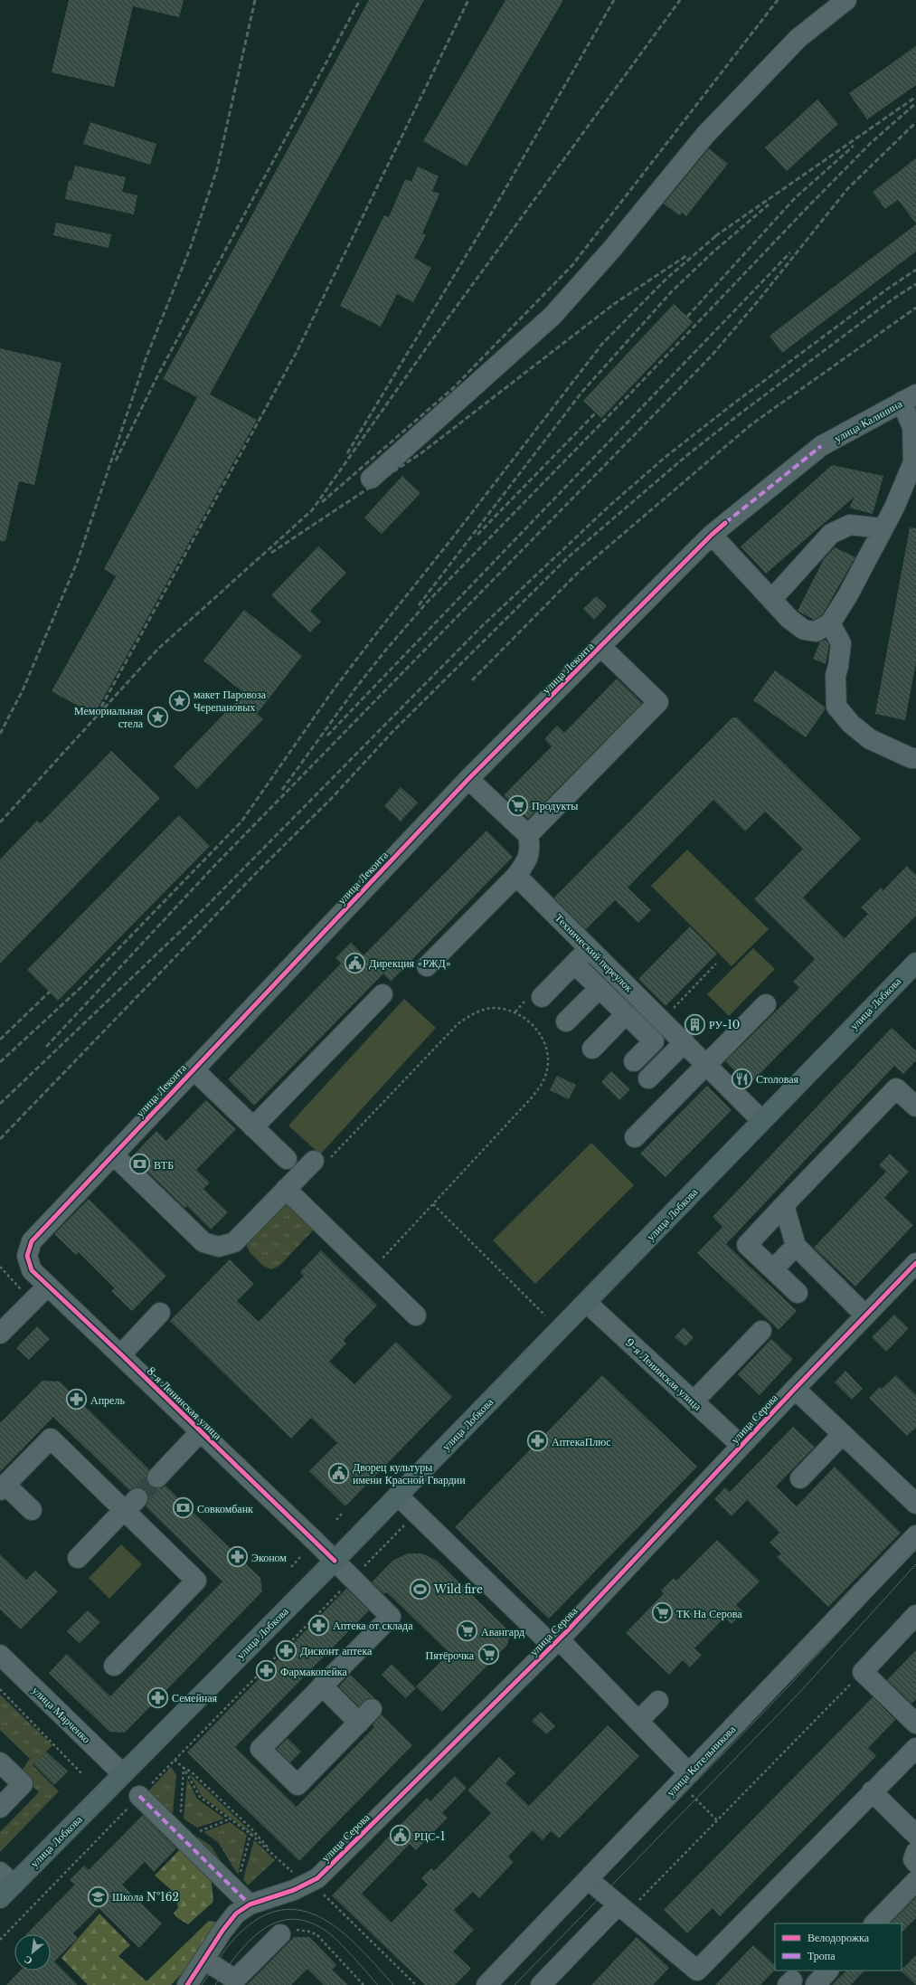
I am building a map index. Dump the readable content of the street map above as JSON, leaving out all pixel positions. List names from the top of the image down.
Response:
{
  "streets": {
    "main road": ["улица Лобкова"],
    "street": [
      "улица Калинина",
      "улица Леконта",
      "Технический переулок",
      "9-я Ленинская улица",
      "8-я Ленинская улица",
      "улица Серова",
      "улица Марченко",
      "улица Котельникова"
    ]
  },
  "crossings": [
    ["улица Калинина", "улица Леконта"],
    ["улица Леконта", "8-я Ленинская улица"],
    ["Технический переулок", "улица Лобкова"],
    ["улица Лобкова", "9-я Ленинская улица"],
    ["улица Лобкова", "8-я Ленинская улица"],
    ["улица Лобкова", "улица Марченко"],
    ["9-я Ленинская улица", "улица Серова"]
  ],
  "places": {
    "place": ["макет Паровоза Черепановых", "Мемориальная стела"],
    "supermarket": [
      "Продукты",
      "ТК На Серова",
      "Авангард",
      "Пятёрочка"
    ],
    "public building": ["Дирекция «РЖД»", "Дворец культуры имени Красной Гвардии", "РЦС-1"],
    "building": ["РУ-10"],
    "restaurant": ["Столовая"],
    "bank": ["ВТБ", "Совкомбанк"],
    "pharmacy": [
      "Апрель",
      "АптекаПлюс",
      "Эконом",
      "Аптека от склада",
      "Дисконт аптека",
      "Фармакопейка",
      "Семейная"
    ],
    "sports": ["Wild fire"],
    "school or university": ["Школа №162"]
  },
  "legend": ["Велодорожка", "Тропа"],
  "north": "bottom left"
}
